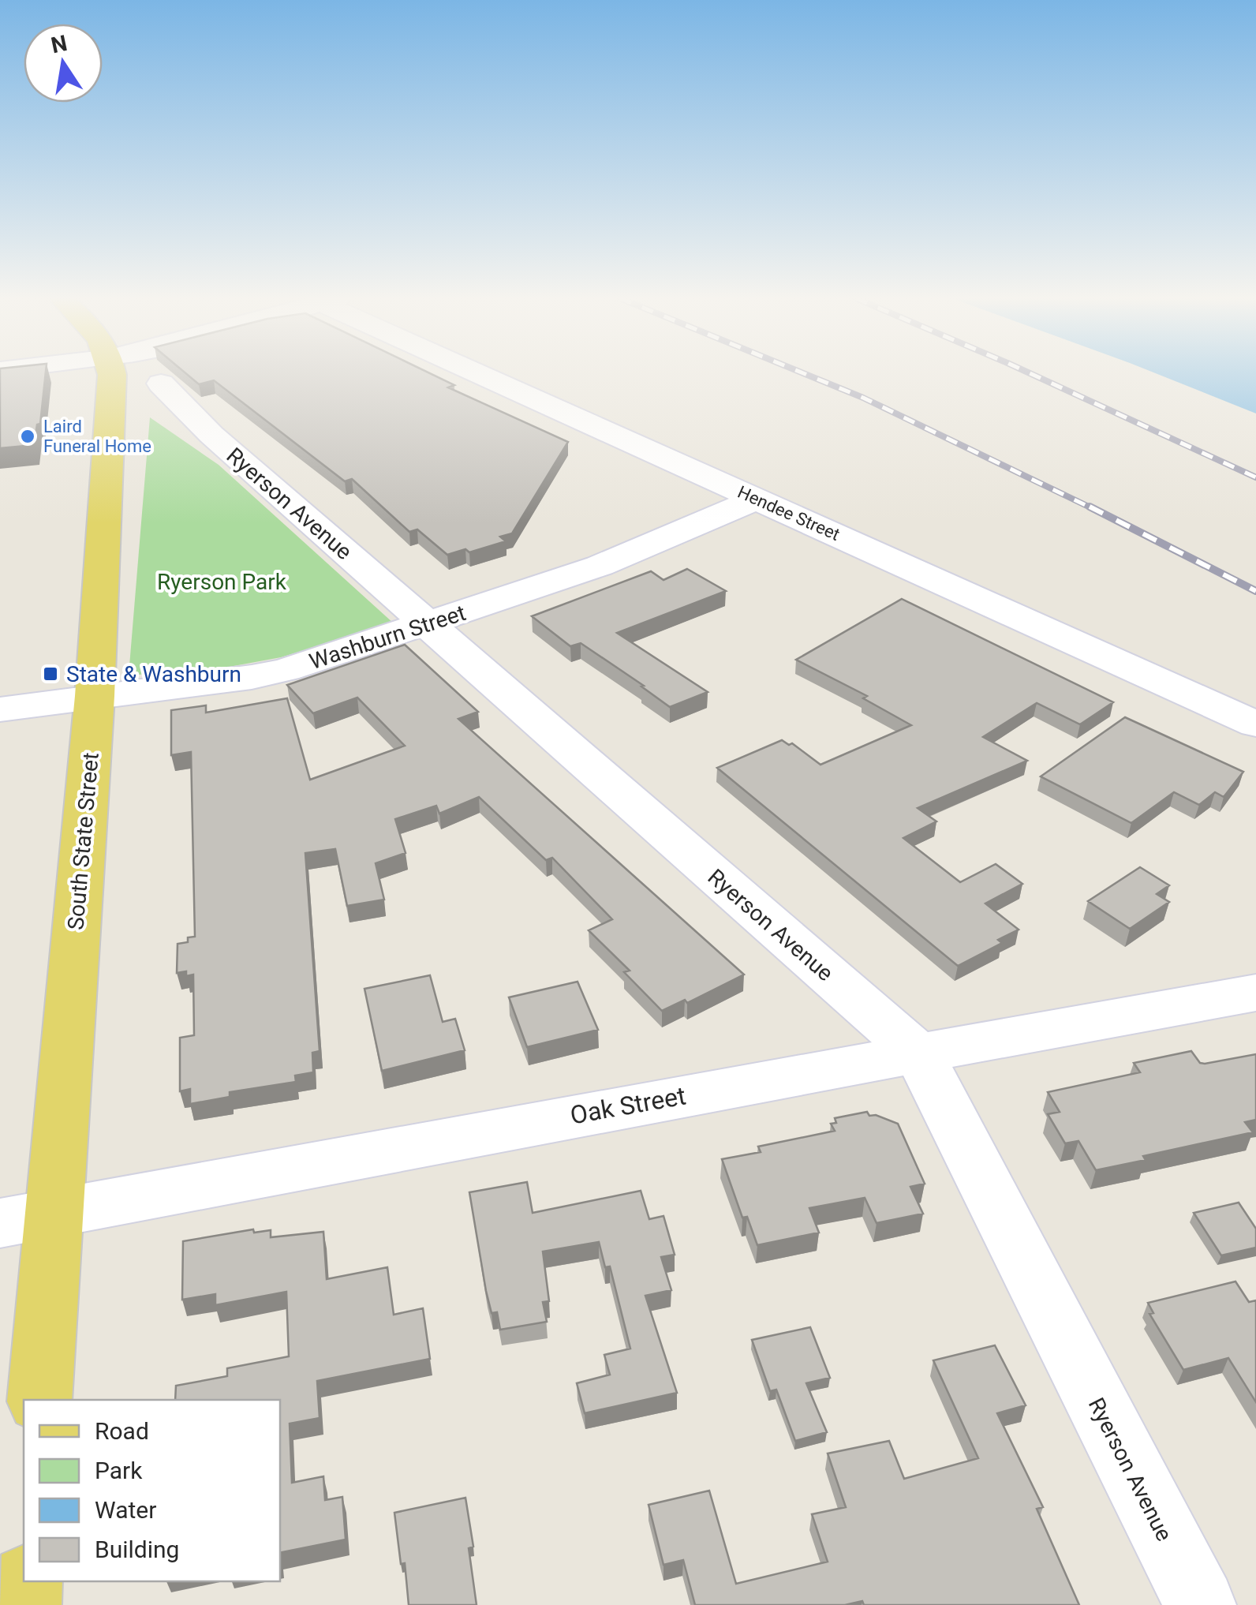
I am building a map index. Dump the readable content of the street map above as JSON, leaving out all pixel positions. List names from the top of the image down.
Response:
{
  "streets": {
    "main road": ["South State Street"],
    "street": [
      "Ryerson Avenue",
      "Hendee Street",
      "Washburn Street",
      "Oak Street"
    ]
  },
  "crossings": [
    ["Ryerson Avenue", "Washburn Street"],
    ["Ryerson Avenue", "Oak Street"],
    ["Hendee Street", "Washburn Street"],
    ["Washburn Street", "South State Street"],
    ["South State Street", "Oak Street"]
  ],
  "parks": ["Ryerson Park"],
  "places": {
    "other": ["Laird Funeral Home"],
    "transit": ["State & Washburn"]
  },
  "legend": [
    "Road",
    "Park",
    "Water",
    "Building"
  ],
  "north": "top"
}
